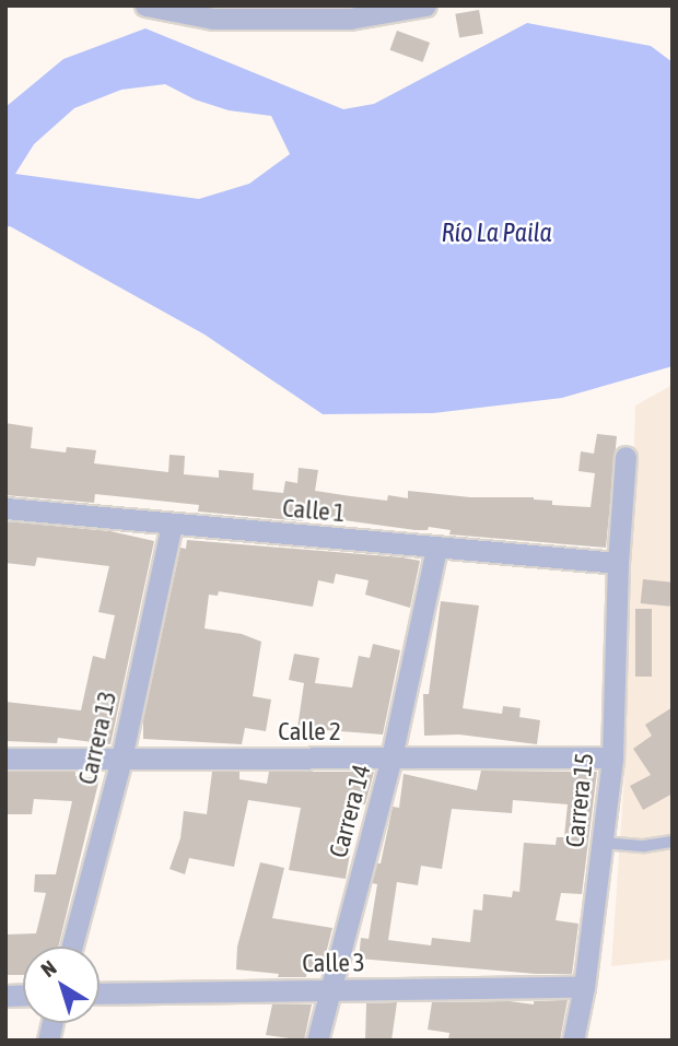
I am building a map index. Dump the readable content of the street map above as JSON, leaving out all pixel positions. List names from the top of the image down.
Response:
{
  "streets": {
    "street": [
      "Calle 1",
      "Calle 2",
      "Carrera 13",
      "Carrera 15",
      "Carrera 14",
      "Calle 3"
    ]
  },
  "crossings": [
    ["Calle 1", "Carrera 13"],
    ["Calle 1", "Carrera 15"],
    ["Calle 1", "Carrera 14"],
    ["Calle 2", "Carrera 13"],
    ["Calle 2", "Carrera 15"],
    ["Calle 2", "Carrera 14"],
    ["Carrera 15", "Calle 3"],
    ["Carrera 14", "Calle 3"]
  ],
  "water": ["Río La Paila"],
  "north": "top left"
}
